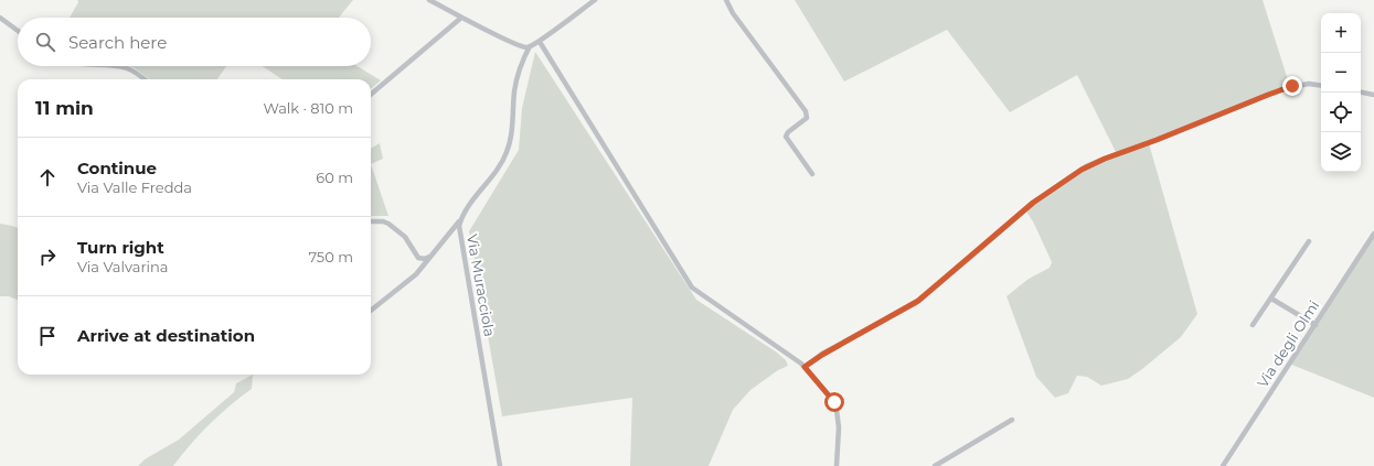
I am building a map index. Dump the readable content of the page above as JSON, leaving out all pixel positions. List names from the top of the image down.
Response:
{
  "streets": {
    "street": ["Via Muracciola", "Via degli Olmi"]
  },
  "page": {
    "map_buttons": ["+", "−"],
    "search": "Search here",
    "heading": ["11 min", "Walk · 810 m"],
    "list": [
      ["Continue", "Via Valle Fredda", "60 m"],
      ["Turn right", "Via Valvarina", "750 m"],
      "Arrive at destination"
    ]
  }
}
